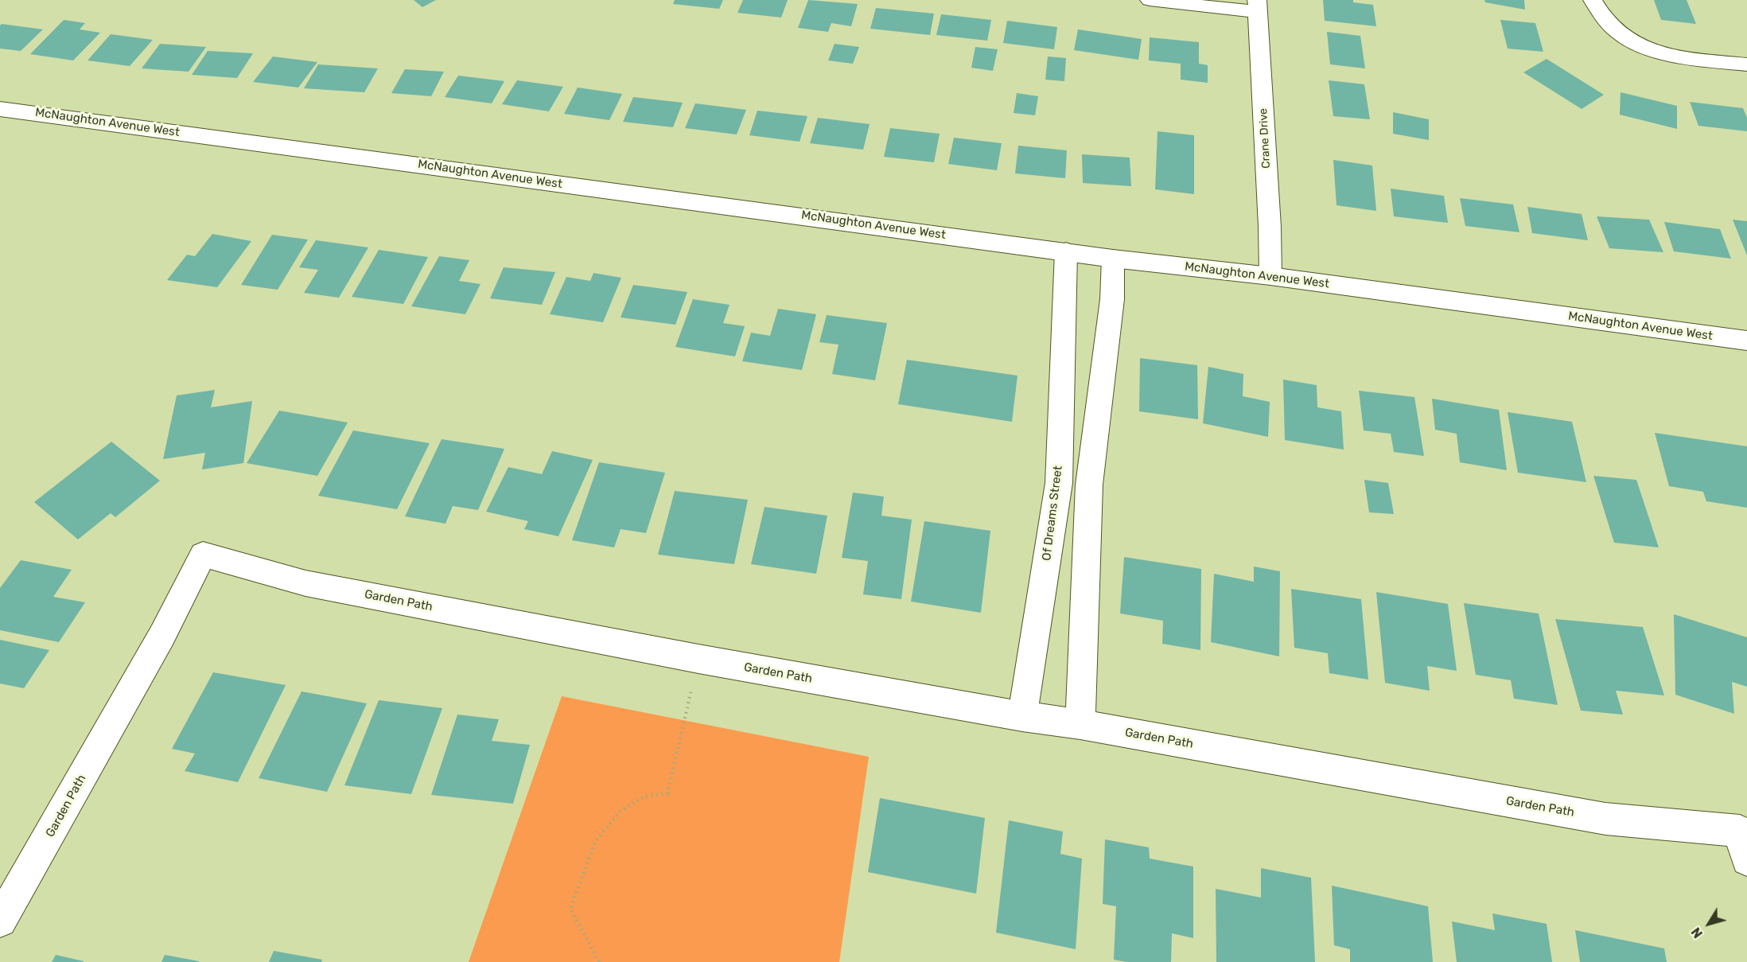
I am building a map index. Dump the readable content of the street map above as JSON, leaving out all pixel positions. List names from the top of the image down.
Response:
{
  "streets": {
    "street": [
      "McNaughton Avenue West",
      "Crane Drive",
      "Of Dreams Street",
      "Garden Path"
    ]
  },
  "crossings": [
    ["McNaughton Avenue West", "Crane Drive"],
    ["McNaughton Avenue West", "Of Dreams Street"],
    ["Of Dreams Street", "Garden Path"]
  ],
  "north": "bottom left"
}
